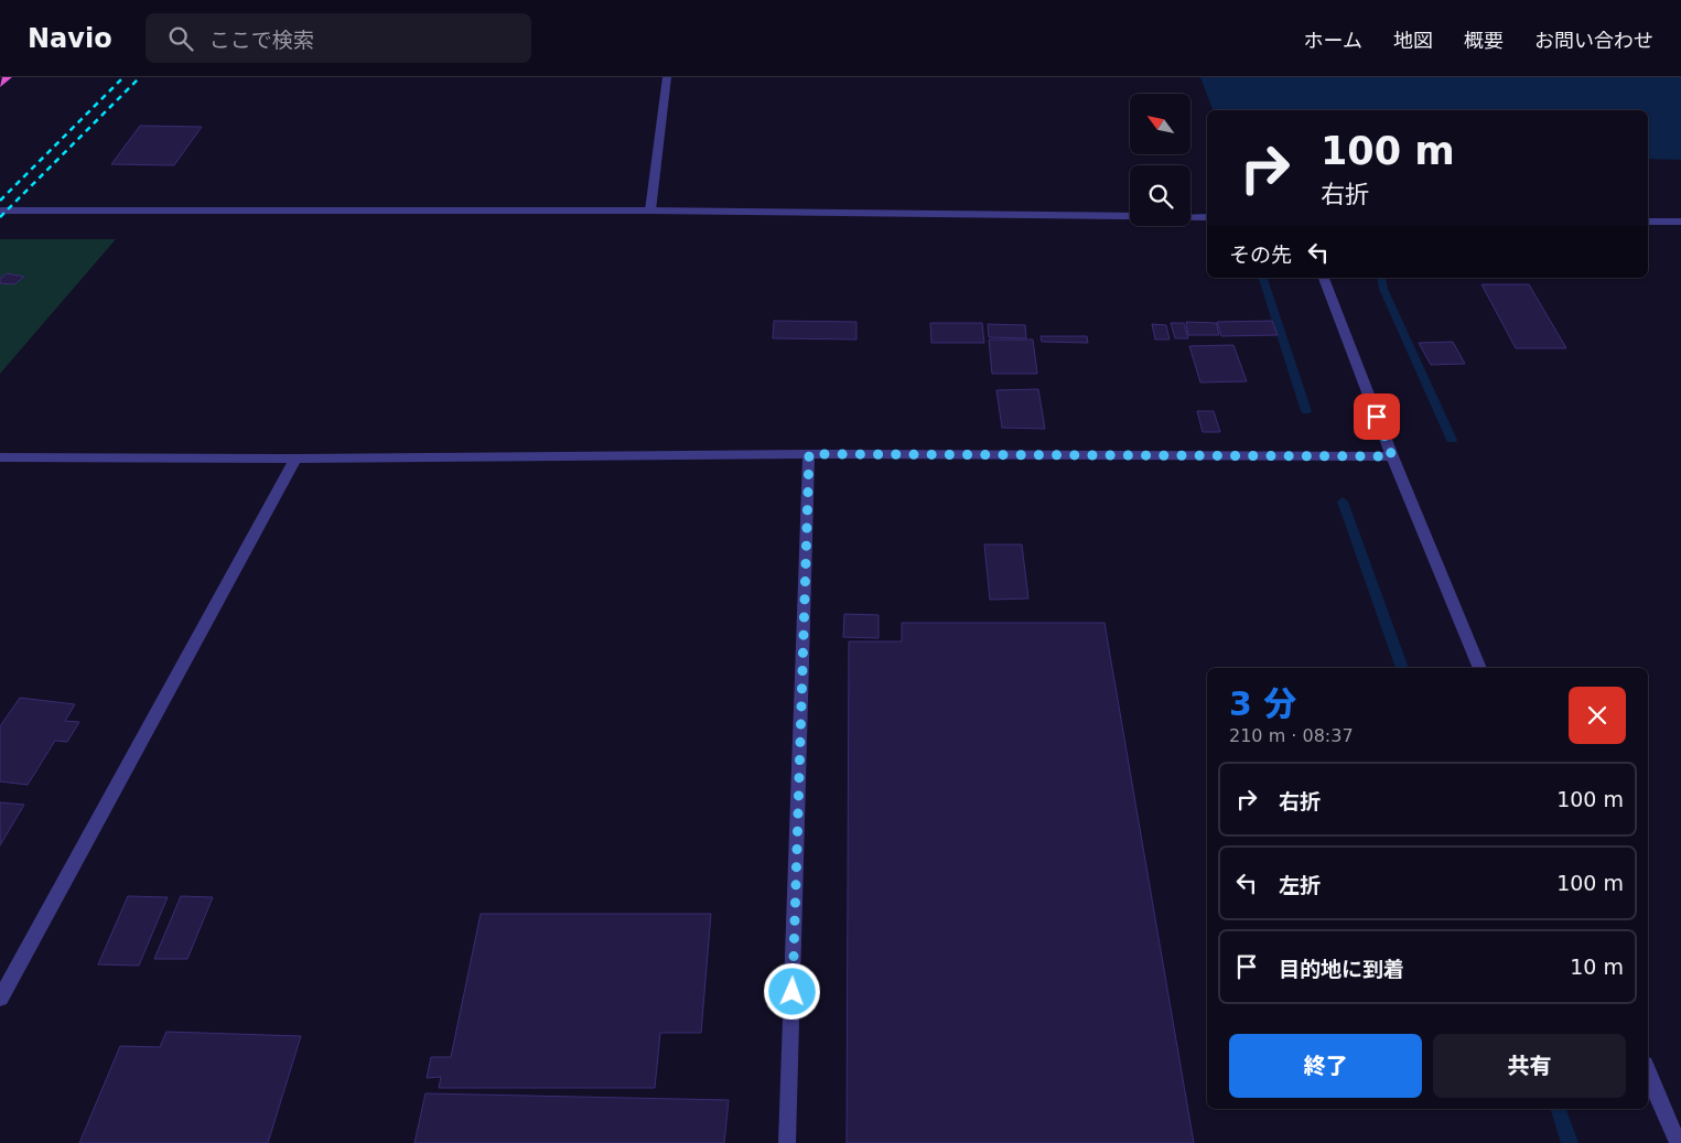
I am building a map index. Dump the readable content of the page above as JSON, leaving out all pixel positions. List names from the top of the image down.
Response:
{
  "north": "top left",
  "page": {
    "header": "Navio",
    "search": "ここで検索",
    "nav": [
      "ホーム",
      "地図",
      "概要",
      "お問い合わせ"
    ],
    "turn": ["100 m", "右折"],
    "then": "その先",
    "heading": ["3 分", "210 m · 08:37"],
    "list": [
      {
        "name": "右折",
        "value": "100 m"
      },
      {
        "name": "左折",
        "value": "100 m"
      },
      {
        "name": "目的地に到着",
        "value": "10 m"
      }
    ],
    "buttons": ["終了", "共有"]
  }
}
